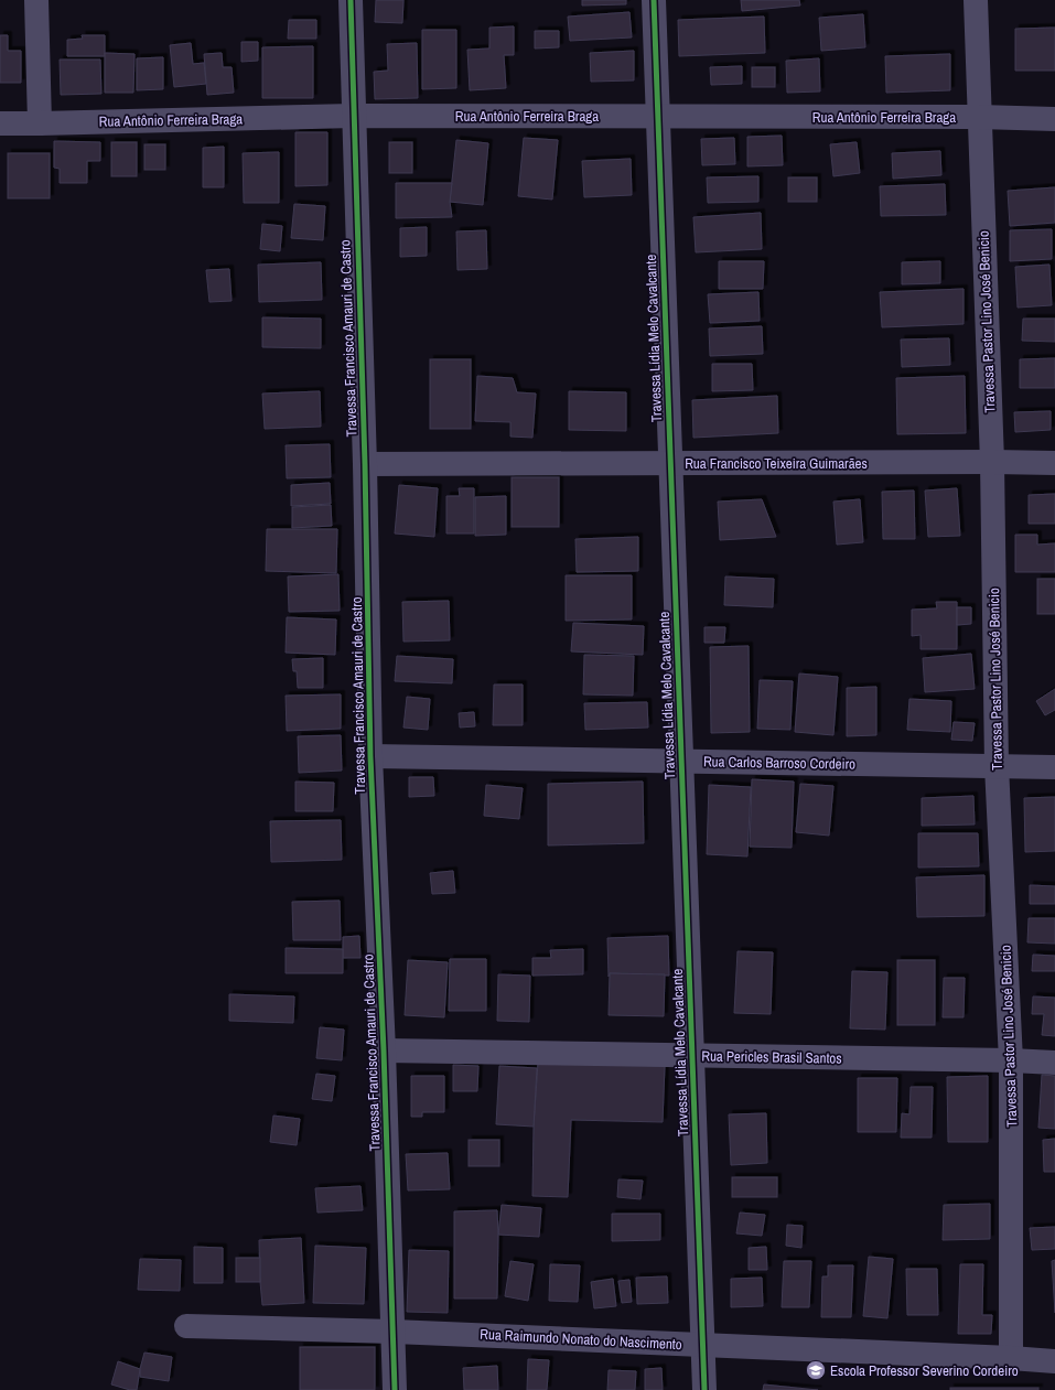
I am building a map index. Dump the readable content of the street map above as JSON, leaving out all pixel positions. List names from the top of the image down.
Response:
{
  "streets": {
    "street": [
      "Rua Antônio Ferreira Braga",
      "Travessa Pastor Lino José Benicio",
      "Travessa Francisco Amauri de Castro",
      "Travessa Lídia Melo Cavalcante",
      "Rua Francisco Teixeira Guimarães",
      "Rua Carlos Barroso Cordeiro",
      "Rua Pericles Brasil Santos",
      "Rua Raimundo Nonato do Nascimento"
    ]
  },
  "crossings": [
    ["Rua Antônio Ferreira Braga", "Travessa Pastor Lino José Benicio"],
    ["Rua Antônio Ferreira Braga", "Travessa Francisco Amauri de Castro"],
    ["Rua Antônio Ferreira Braga", "Travessa Lídia Melo Cavalcante"],
    ["Travessa Pastor Lino José Benicio", "Rua Francisco Teixeira Guimarães"],
    ["Travessa Pastor Lino José Benicio", "Rua Carlos Barroso Cordeiro"],
    ["Travessa Pastor Lino José Benicio", "Rua Pericles Brasil Santos"],
    ["Travessa Pastor Lino José Benicio", "Rua Raimundo Nonato do Nascimento"],
    ["Travessa Francisco Amauri de Castro", "Rua Francisco Teixeira Guimarães"],
    ["Travessa Francisco Amauri de Castro", "Rua Carlos Barroso Cordeiro"],
    ["Travessa Francisco Amauri de Castro", "Rua Pericles Brasil Santos"],
    ["Travessa Francisco Amauri de Castro", "Rua Raimundo Nonato do Nascimento"],
    ["Travessa Lídia Melo Cavalcante", "Rua Francisco Teixeira Guimarães"],
    ["Travessa Lídia Melo Cavalcante", "Rua Carlos Barroso Cordeiro"],
    ["Travessa Lídia Melo Cavalcante", "Rua Pericles Brasil Santos"],
    ["Travessa Lídia Melo Cavalcante", "Rua Raimundo Nonato do Nascimento"]
  ],
  "places": {
    "school or university": ["Escola Professor Severino Cordeiro"]
  }
}
